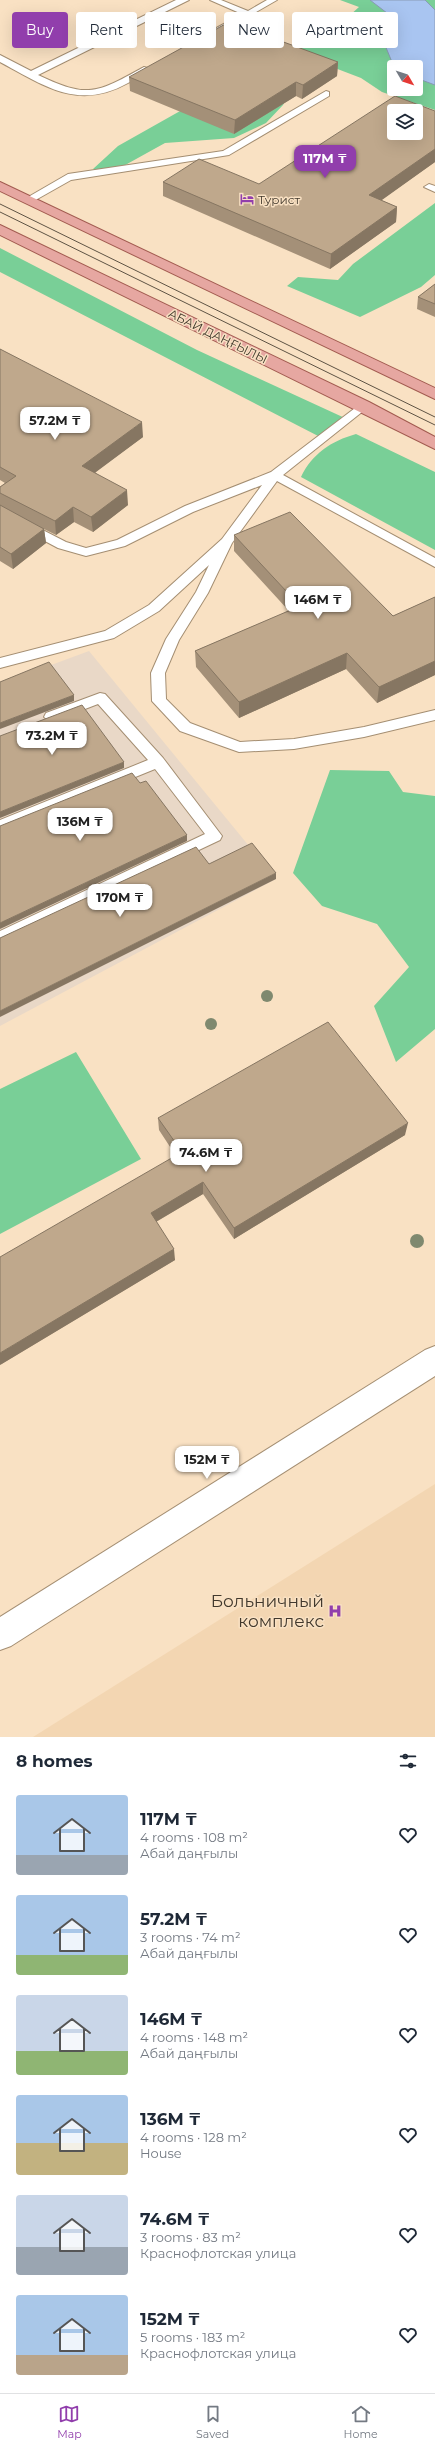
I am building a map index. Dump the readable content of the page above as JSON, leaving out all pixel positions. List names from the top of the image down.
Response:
{
  "streets": {
    "main road": ["АБАЙ ДАҢҒЫЛЫ"]
  },
  "places": {
    "hotel": ["Турист"],
    "hospital": ["Больничный комплекс"]
  },
  "north": "bottom right",
  "page": {
    "chip": [
      "Buy",
      "Rent",
      "Filters",
      "New",
      "Apartment"
    ],
    "price": [
      "117M ₸",
      "57.2M ₸",
      "146M ₸",
      "73.2M ₸",
      "136M ₸",
      "170M ₸",
      "74.6M ₸",
      "152M ₸"
    ],
    "heading": "8 homes",
    "list": [
      {
        "name": "117M ₸",
        "note": "4 rooms · 108 m² · Абай даңғылы"
      },
      {
        "name": "57.2M ₸",
        "note": "3 rooms · 74 m² · Абай даңғылы"
      },
      {
        "name": "146M ₸",
        "note": "4 rooms · 148 m² · Абай даңғылы"
      },
      {
        "name": "136M ₸",
        "note": "4 rooms · 128 m² · House"
      },
      {
        "name": "74.6M ₸",
        "note": "3 rooms · 83 m² · Краснофлотская улица"
      },
      {
        "name": "152M ₸",
        "note": "5 rooms · 183 m² · Краснофлотская улица"
      }
    ],
    "tabs": ["Map", "Saved", "Home"]
  }
}
